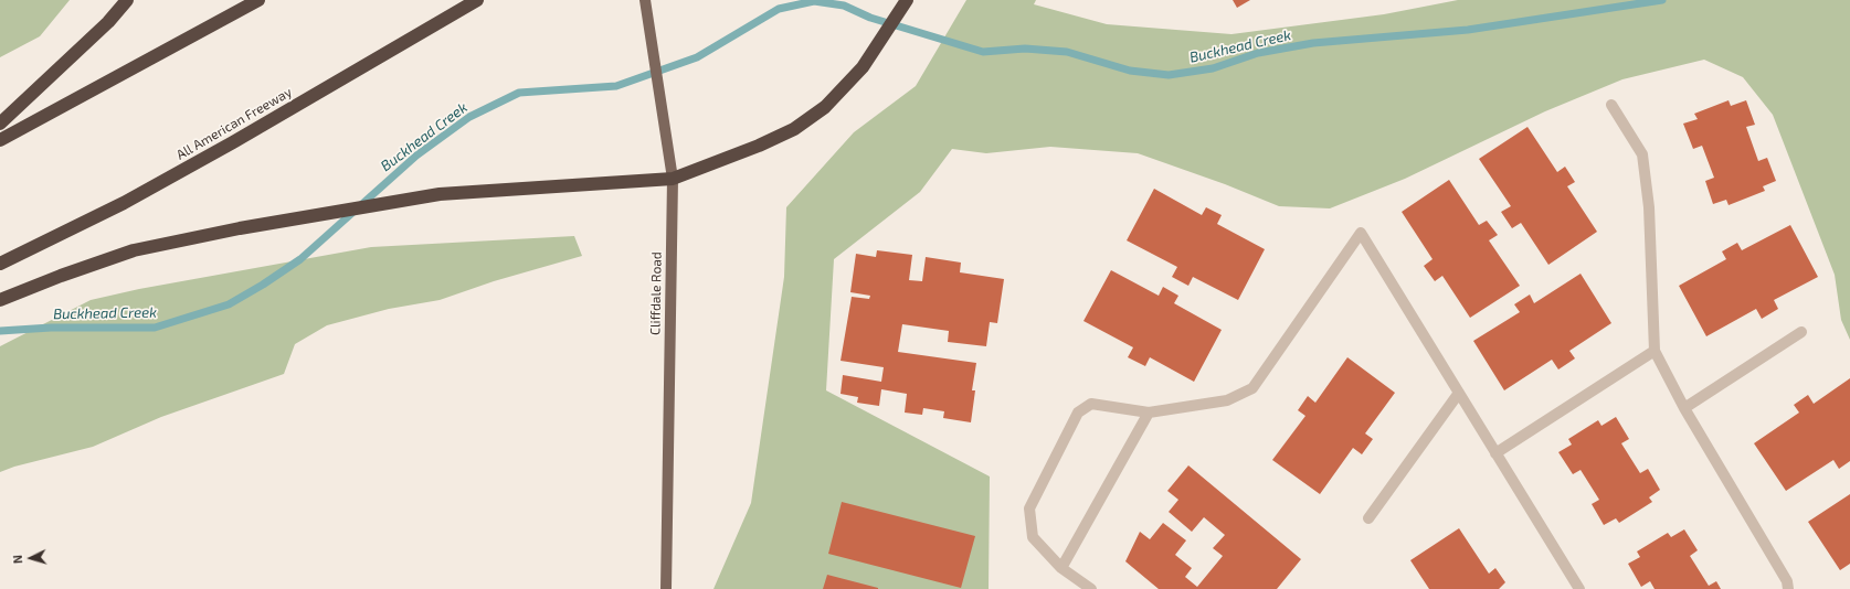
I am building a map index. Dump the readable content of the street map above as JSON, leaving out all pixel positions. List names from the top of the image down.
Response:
{
  "streets": {
    "highway": ["All American Freeway"],
    "main road": ["Cliffdale Road"]
  },
  "water": ["Buckhead Creek"],
  "north": "left"
}
